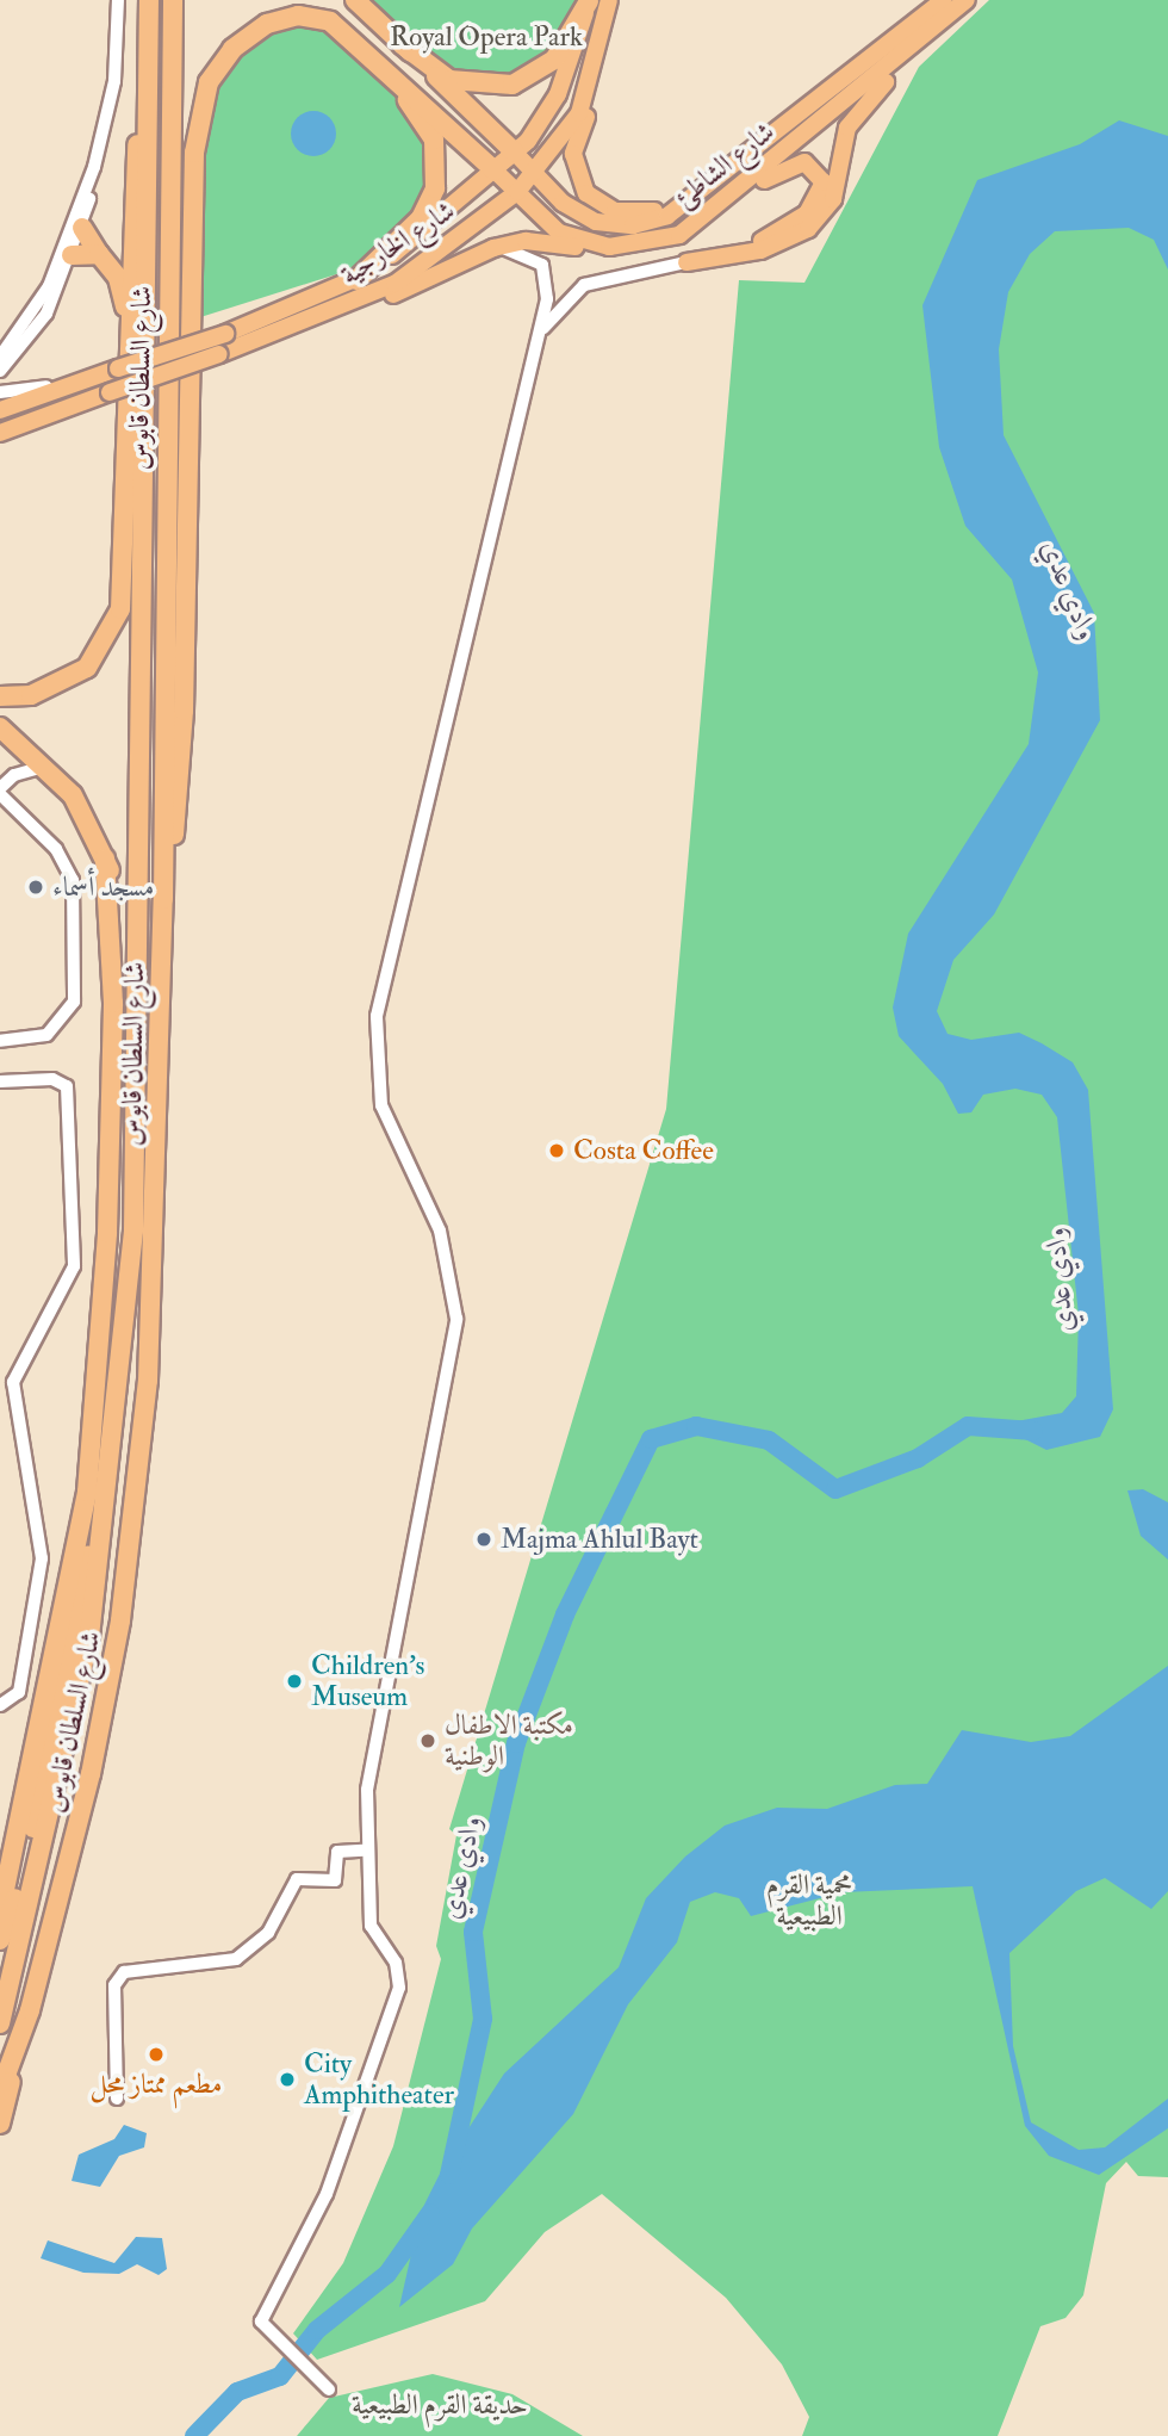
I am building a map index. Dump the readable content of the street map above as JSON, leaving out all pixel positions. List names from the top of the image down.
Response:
{
  "streets": {
    "highway": ["شارع السلطان قابوس"],
    "main road": ["شارع الشاطئ", "شارع الخارجية"]
  },
  "crossings": [
    ["شارع الشاطئ", "شارع الخارجية"]
  ],
  "water": ["وادي عدي"],
  "parks": ["Royal Opera Park", "محمية القرم الطبيعية", "حديقة القرم الطبيعية"],
  "places": [
    "مسجد أسماء",
    "Costa Coffee",
    "Majma Ahlul Bayt",
    "Children's Museum",
    "مكتبة الاطفال الوطنية",
    "مطعم ممتاز محل",
    "City Amphitheater"
  ]
}
